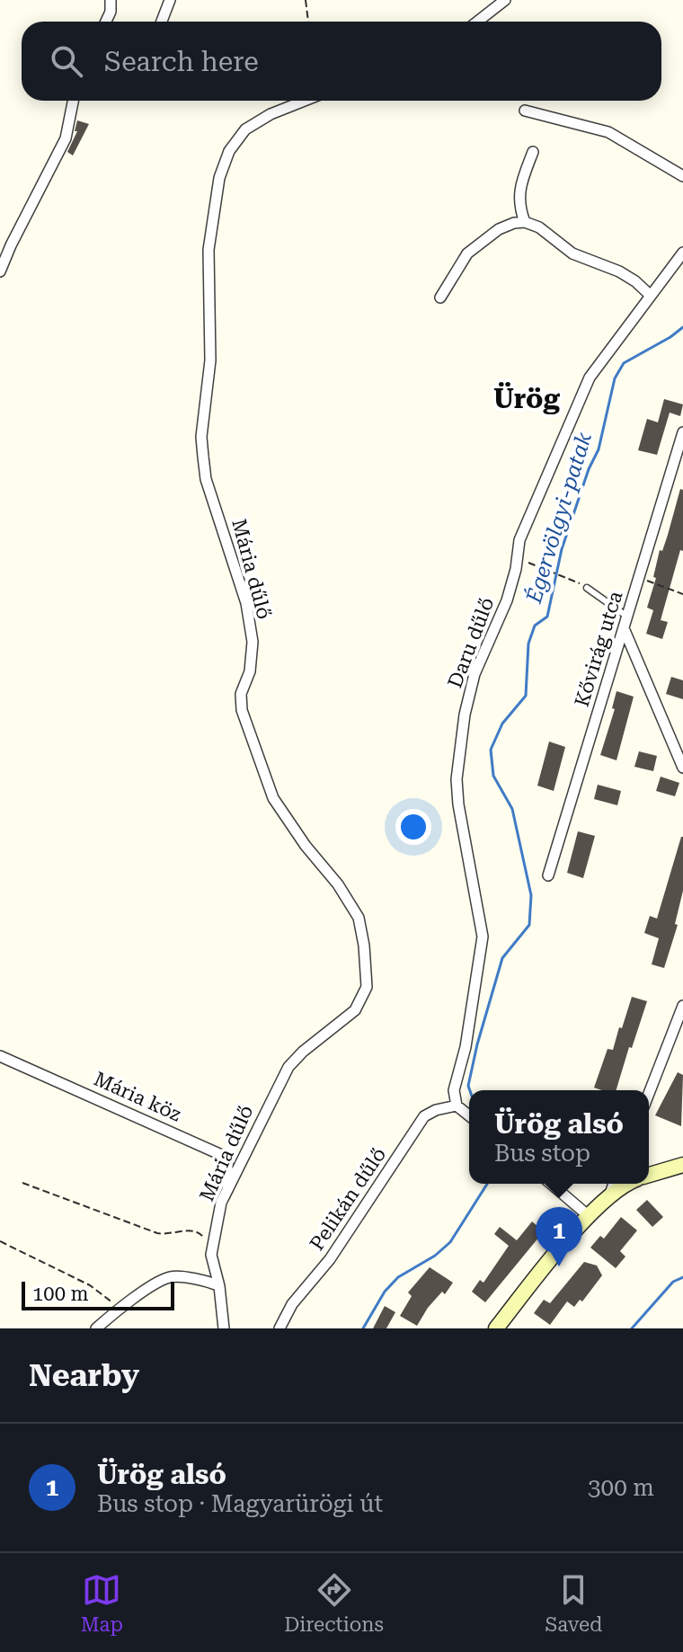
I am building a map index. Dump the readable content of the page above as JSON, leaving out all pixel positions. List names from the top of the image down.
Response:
{
  "streets": {
    "street": [
      "Mária dűlő",
      "Daru dűlő",
      "Kővirág utca",
      "Mária köz",
      "Pelikán dűlő"
    ]
  },
  "crossings": [
    ["Mária dűlő", "Mária köz"],
    ["Daru dűlő", "Pelikán dűlő"]
  ],
  "districts": ["Ürög"],
  "water": ["Égervölgyi-patak"],
  "scale_bar": "100 m",
  "page": {
    "search": "Search here",
    "popup": ["Ürög alsó", "Bus stop"],
    "pins": "1",
    "scale": "100 m",
    "heading": "Nearby",
    "list": [
      {
        "mark": "1",
        "name": "Ürög alsó",
        "note": "Bus stop · Magyarürögi út",
        "value": "300 m"
      }
    ],
    "nav": ["Map", "Directions", "Saved"]
  }
}
